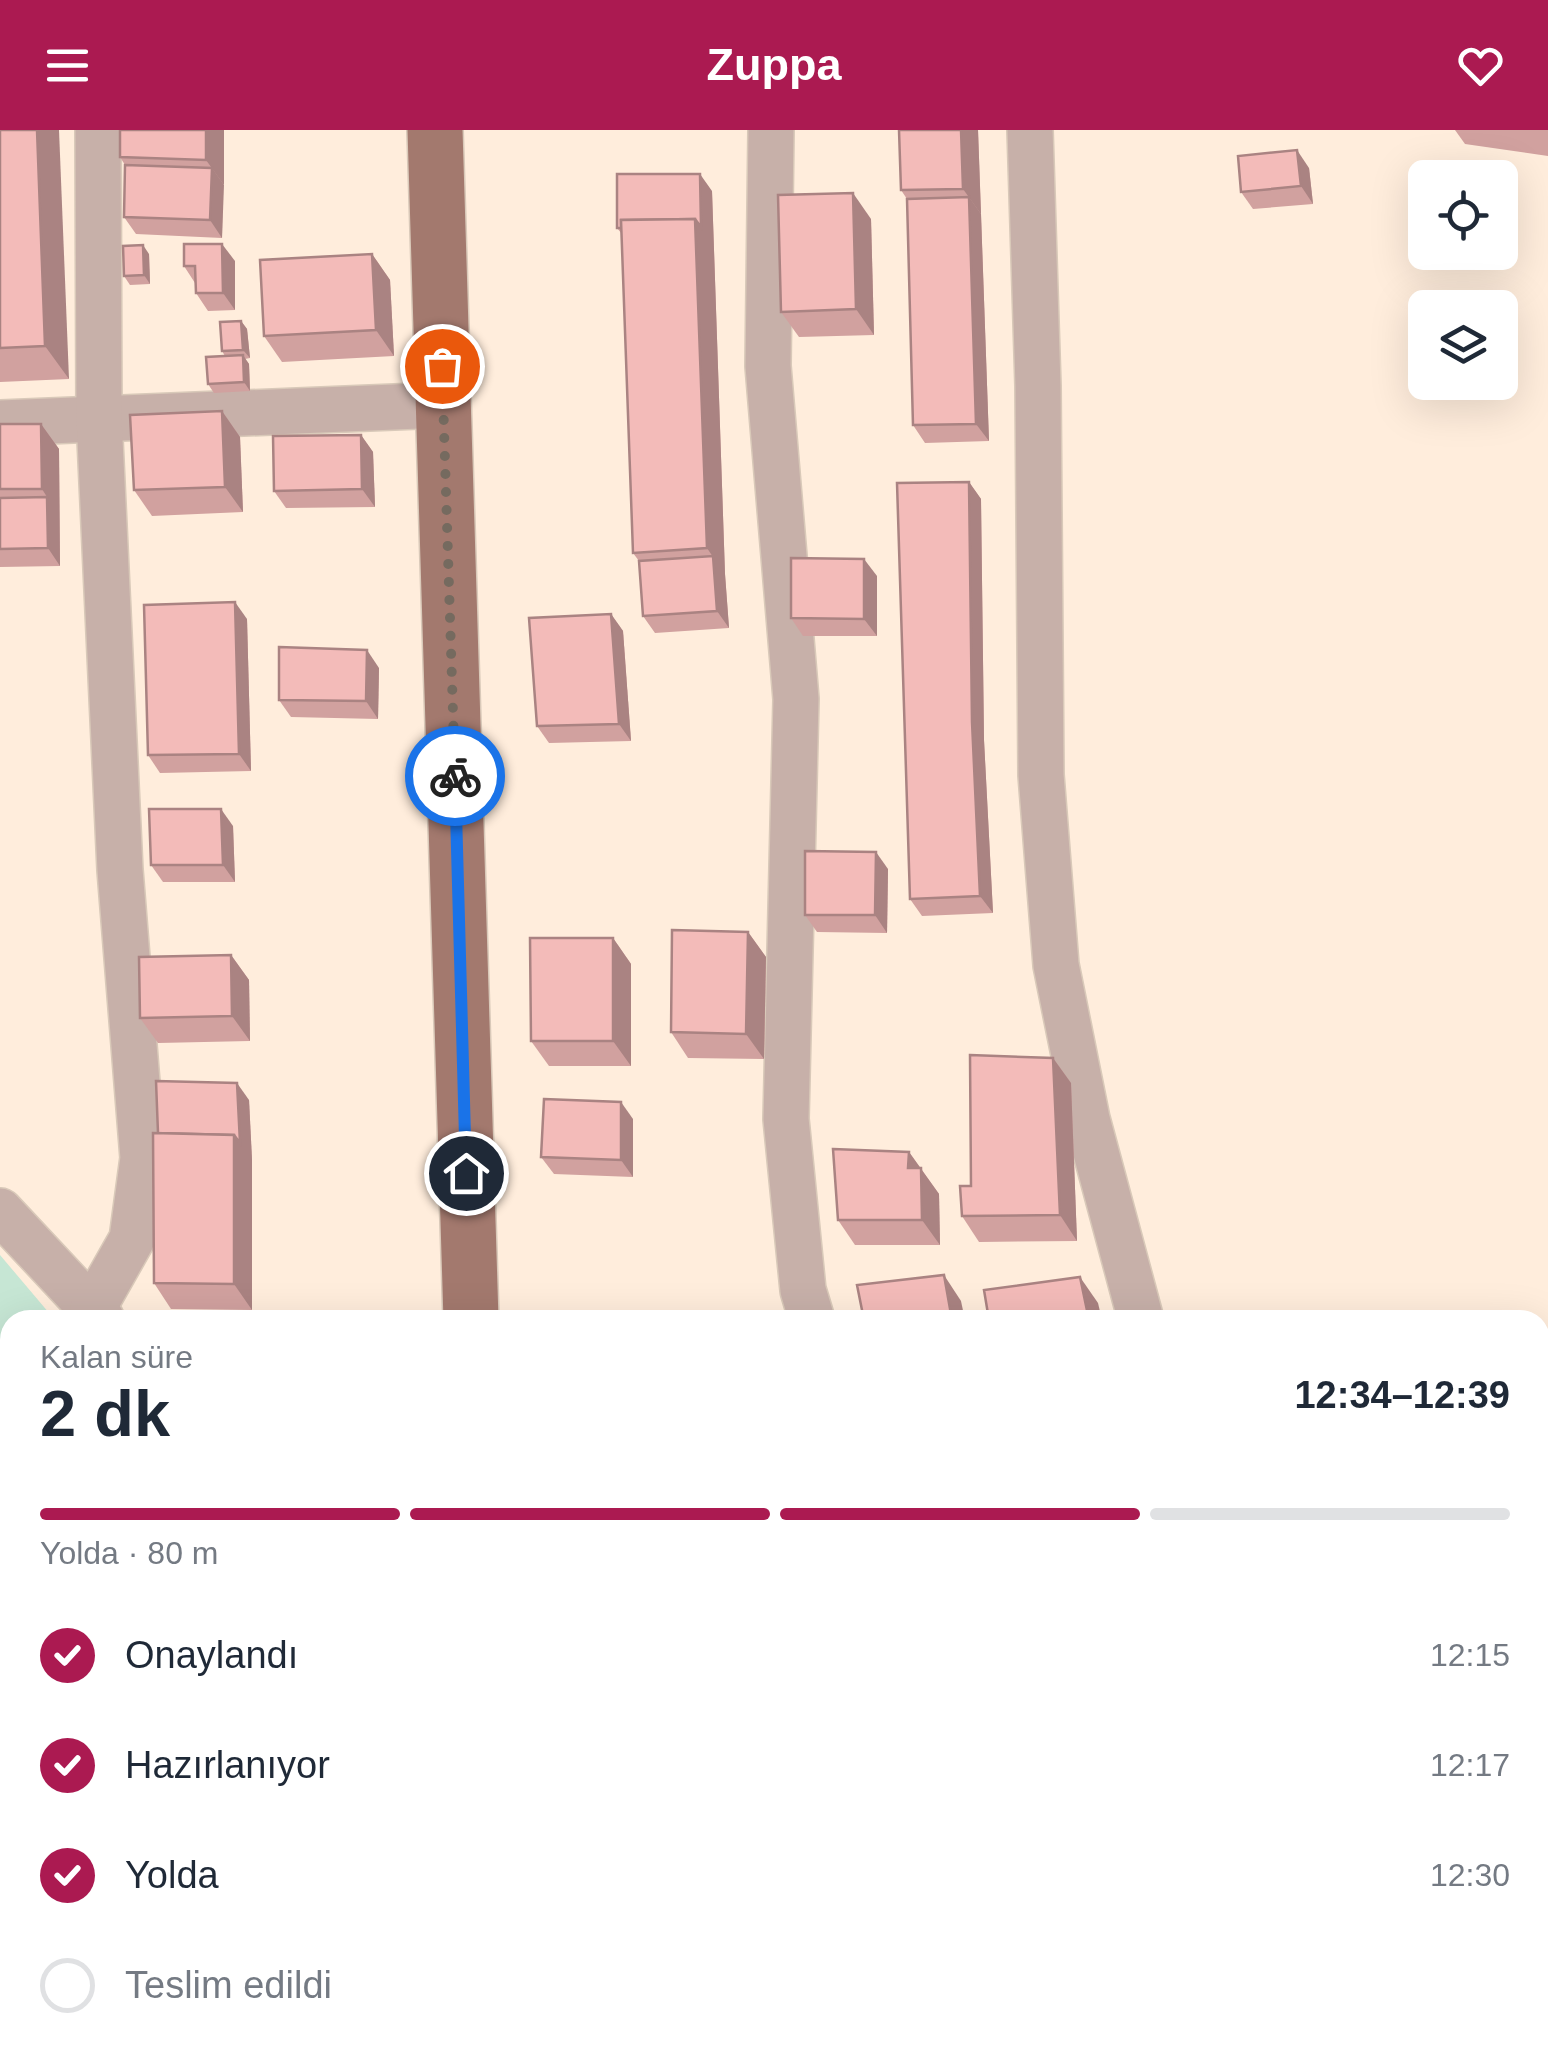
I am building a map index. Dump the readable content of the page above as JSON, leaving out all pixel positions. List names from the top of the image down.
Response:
{
  "page": {
    "header": "Zuppa",
    "heading": ["2 dk", "Kalan süre", "12:34–12:39"],
    "bar": "Yolda · 80 m",
    "list": [
      ["Onaylandı", "12:15"],
      ["Hazırlanıyor", "12:17"],
      ["Yolda", "12:30"],
      "Teslim edildi"
    ]
  }
}
